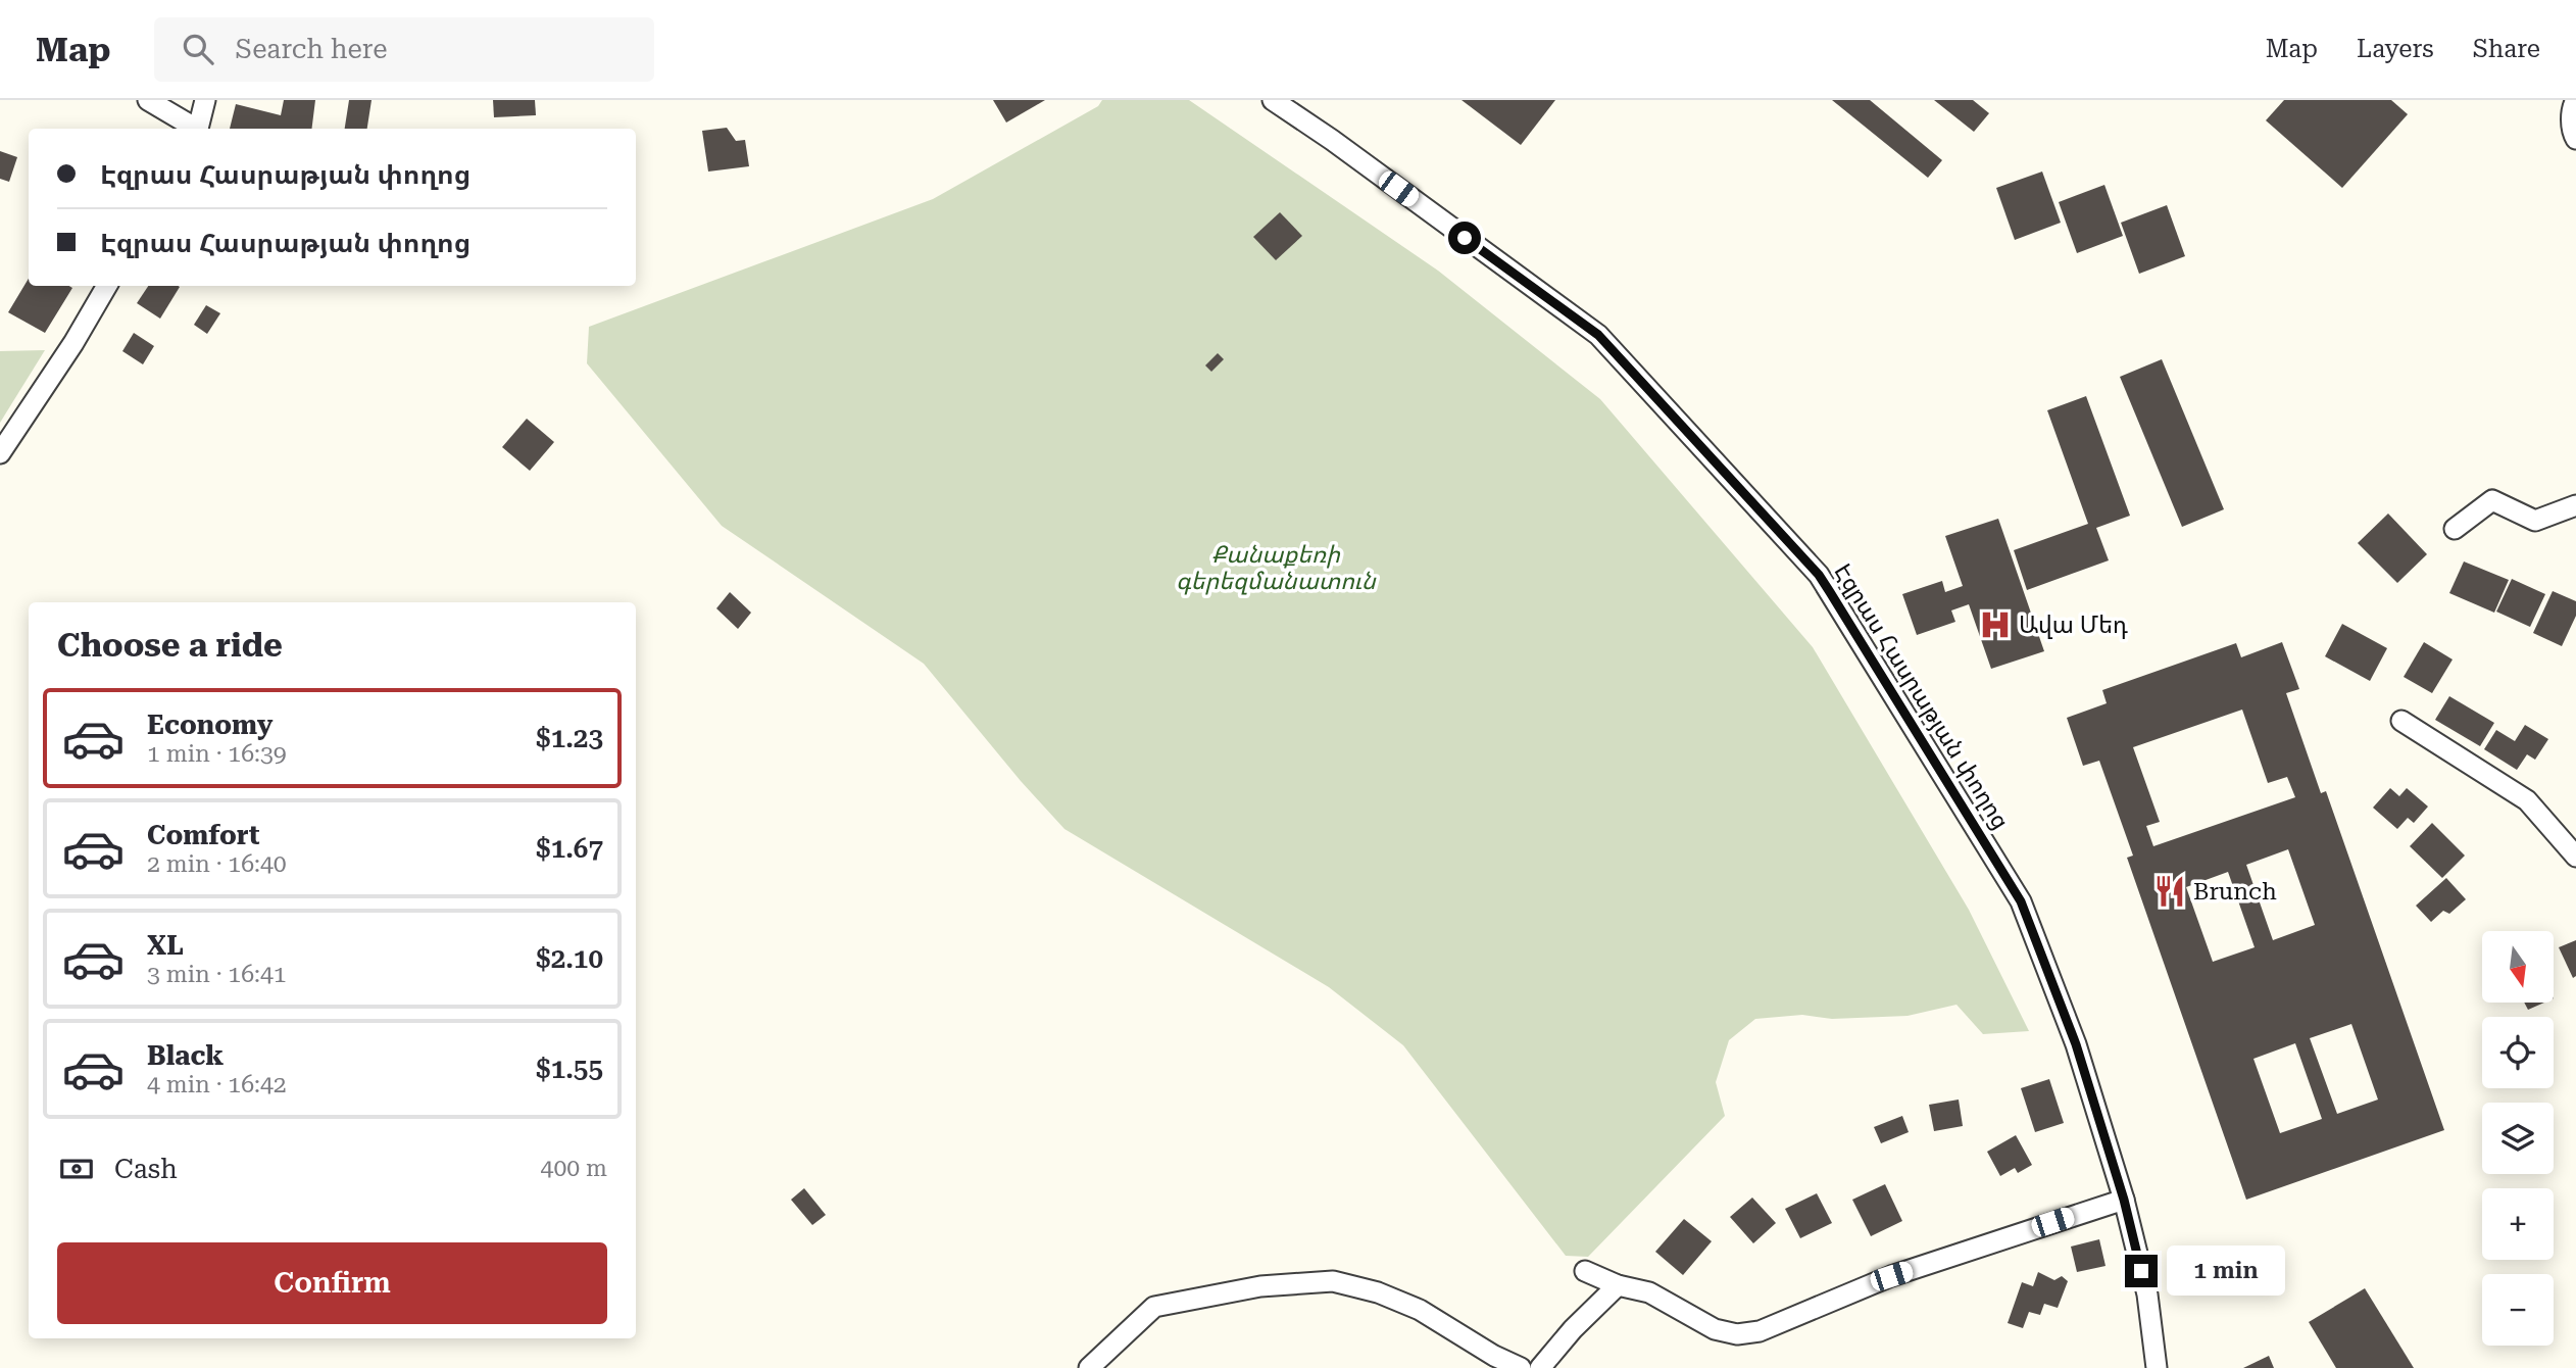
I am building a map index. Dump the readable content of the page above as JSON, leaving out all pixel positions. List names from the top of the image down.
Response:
{
  "streets": {
    "street": ["Էզրաս Հասրաթյան փողոց"]
  },
  "parks": ["Քանաքեռի գերեզմանատուն"],
  "places": {
    "hospital": ["Ավա Մեդ"],
    "restaurant": ["Brunch"]
  },
  "north": "bottom",
  "page": {
    "header": "Map",
    "search": "Search here",
    "nav": ["Map", "Layers", "Share"],
    "banner": ["Էզրաս Հասրաթյան փողոց", "Էզրաս Հասրաթյան փողոց"],
    "heading": "Choose a ride",
    "list": [
      {
        "name": "Economy",
        "note": "1 min · 16:39",
        "value": "$1.23"
      },
      {
        "name": "Comfort",
        "note": "2 min · 16:40",
        "value": "$1.67"
      },
      {
        "name": "XL",
        "note": "3 min · 16:41",
        "value": "$2.10"
      },
      {
        "name": "Black",
        "note": "4 min · 16:42",
        "value": "$1.55"
      }
    ],
    "map_buttons": ["+", "−"],
    "pay": ["Cash", "400 m"],
    "buttons": "Confirm",
    "bubble": "1 min"
  }
}
